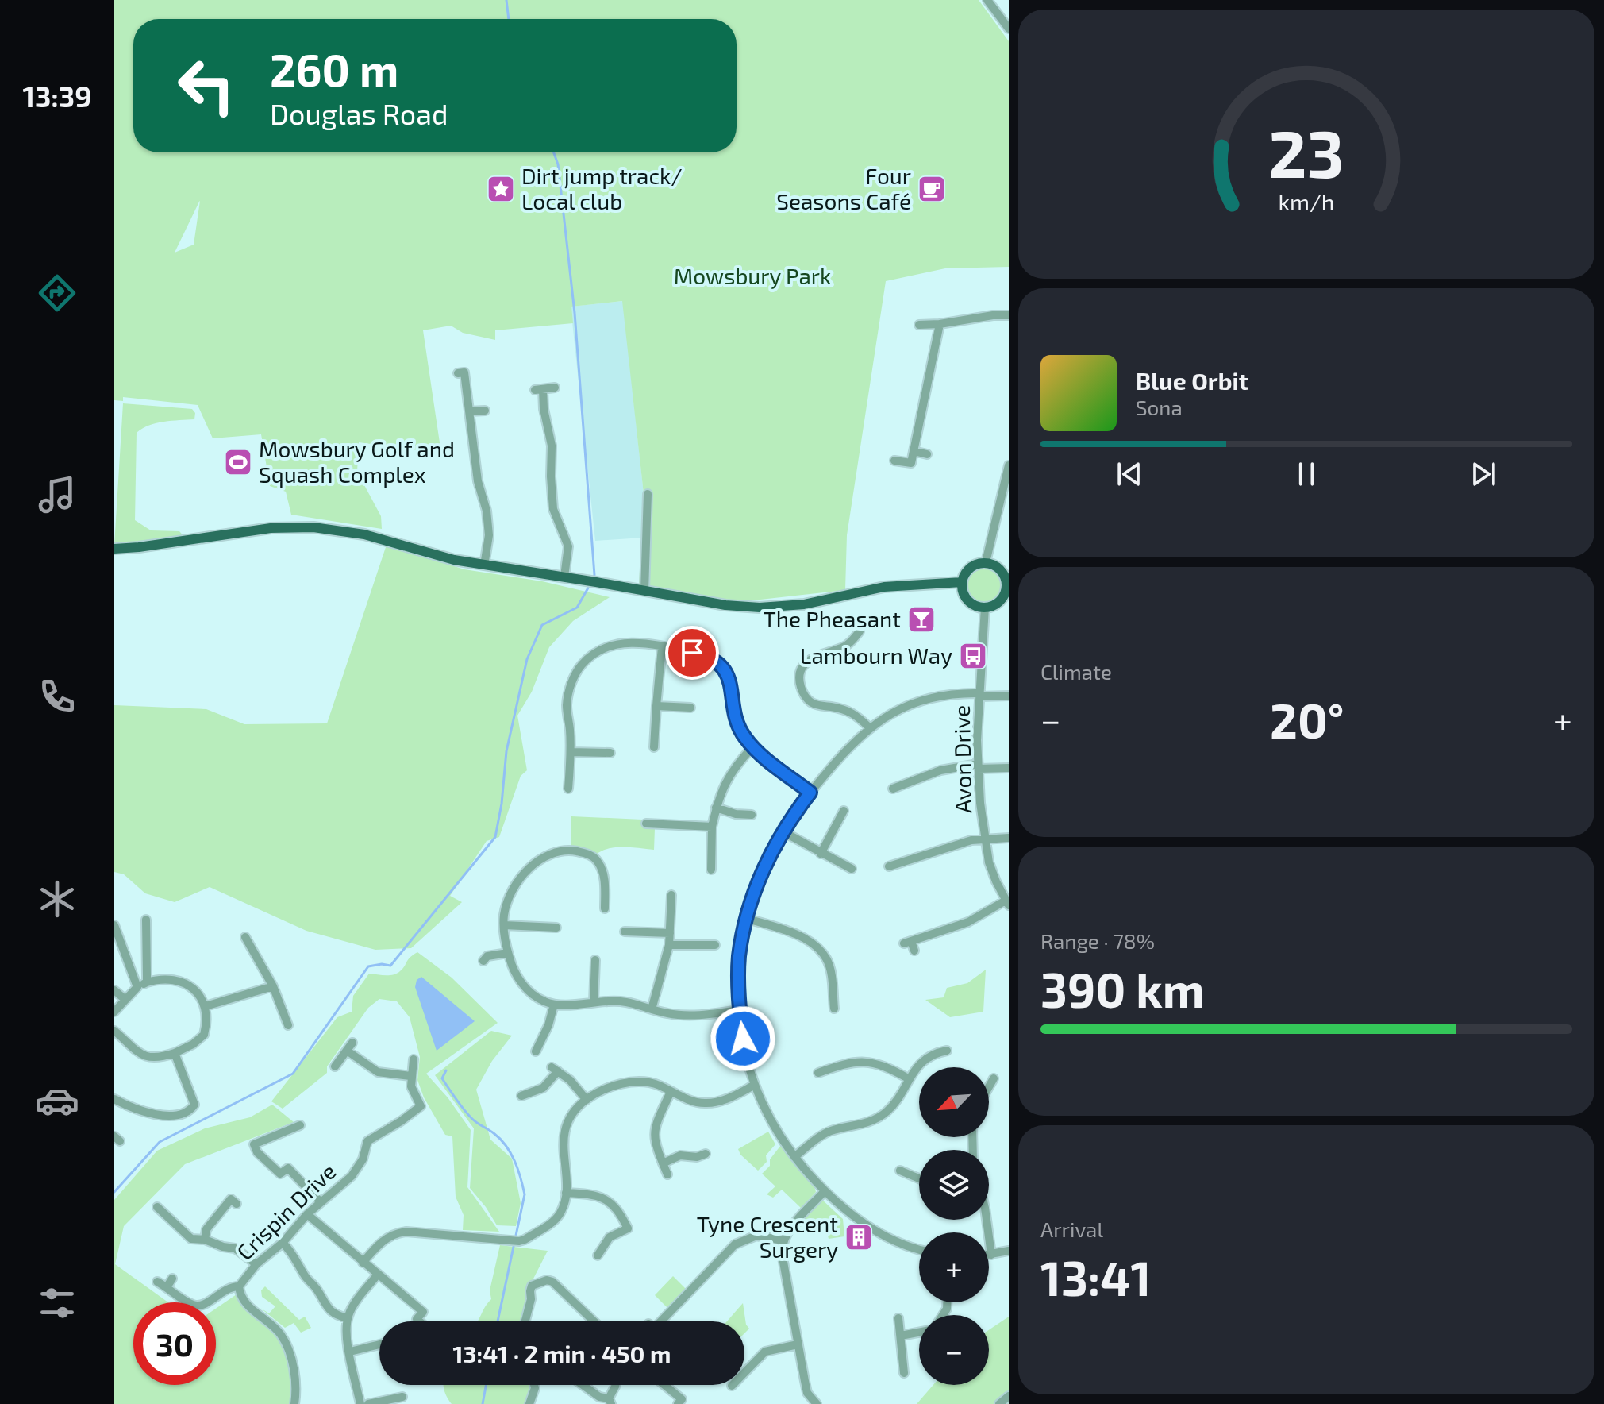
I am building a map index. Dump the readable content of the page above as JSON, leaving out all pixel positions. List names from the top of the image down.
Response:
{
  "streets": {
    "street": ["Avon Drive", "Crispin Drive"]
  },
  "parks": ["Mowsbury Park"],
  "places": {
    "place": ["Dirt jump track/ Local club"],
    "cafe": ["Four Seasons Café"],
    "sports": ["Mowsbury Golf and Squash Complex"],
    "bar": ["The Pheasant"],
    "bus stop": ["Lambourn Way"],
    "building": ["Tyne Crescent Surgery"]
  },
  "north": "bottom left",
  "page": {
    "tabs": "13:39",
    "turn": ["260 m", "Douglas Road"],
    "song": ["Blue Orbit", "Sona"],
    "tile": [
      "Climate",
      ["Range · 78%", "390 km"],
      ["Arrival", "13:41"]
    ],
    "heat": ["−", "20°", "+"],
    "map_buttons": ["+", "−"],
    "limit": "30",
    "trip": "13:41 · 2 min · 450 m",
    "gauge": ["23", "km/h"]
  }
}
